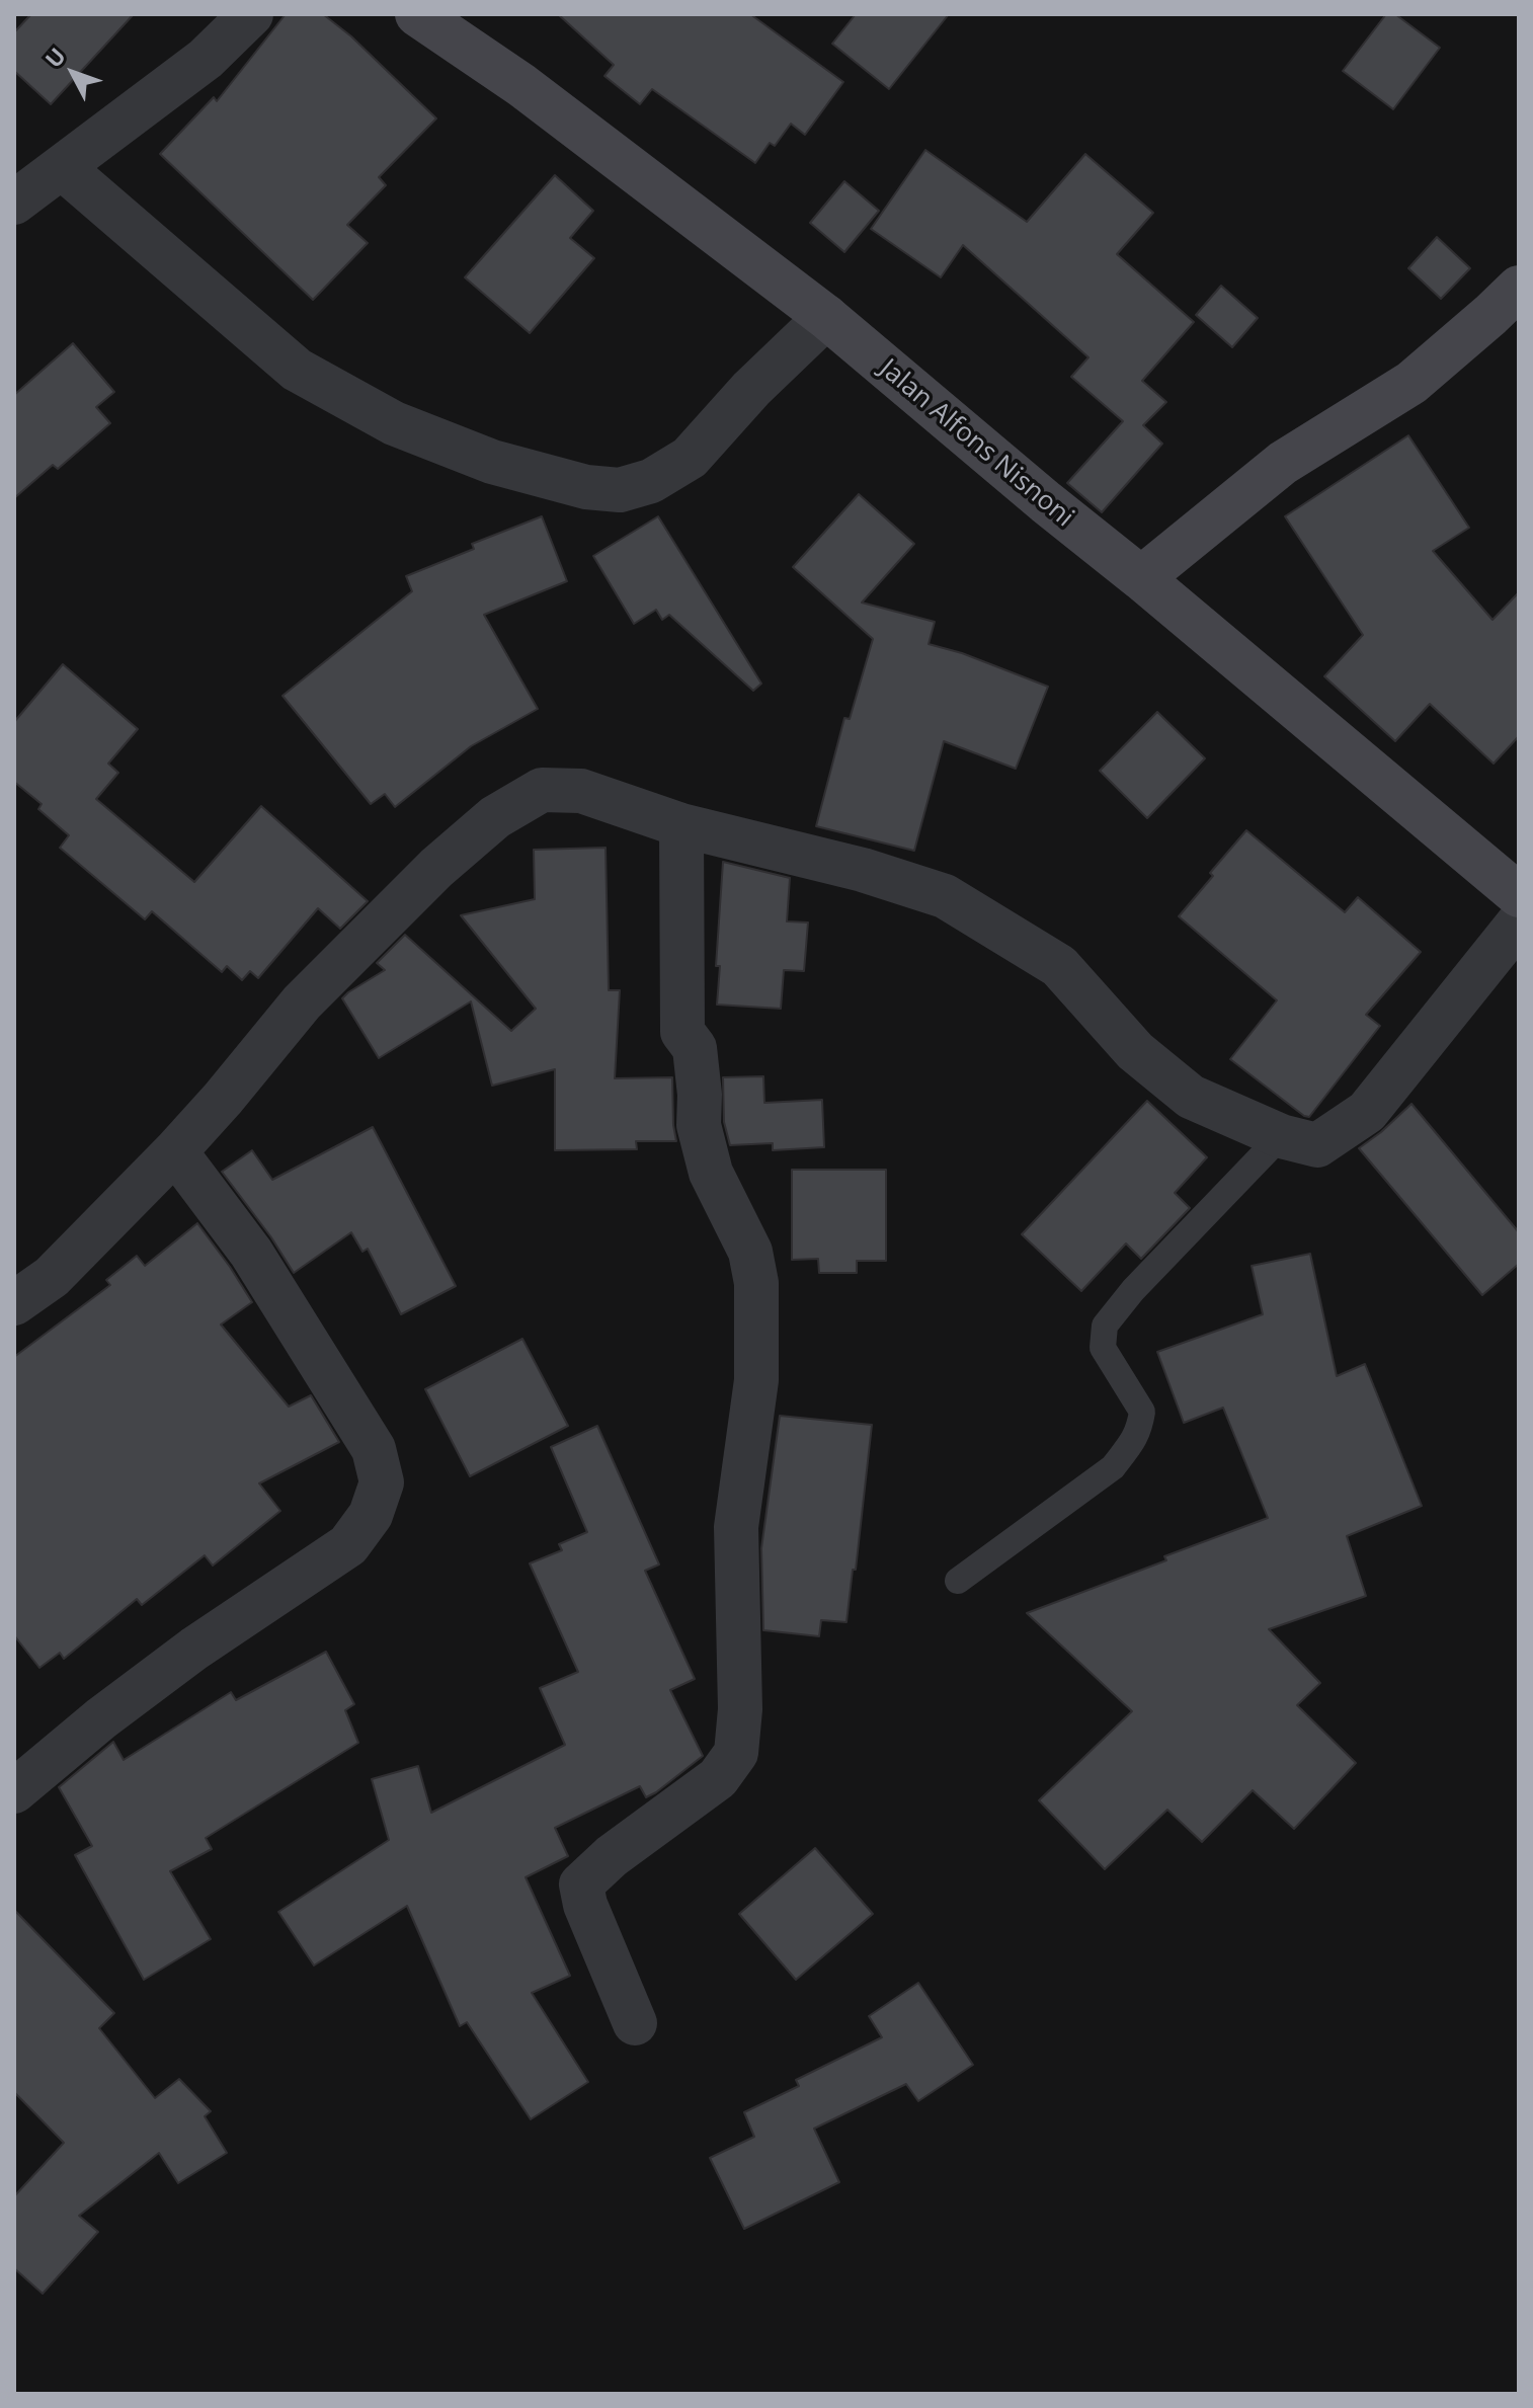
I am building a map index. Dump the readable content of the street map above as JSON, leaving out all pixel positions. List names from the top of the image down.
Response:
{
  "streets": {
    "main road": ["Jalan Alfons Nisnoni"]
  },
  "north": "top left"
}
